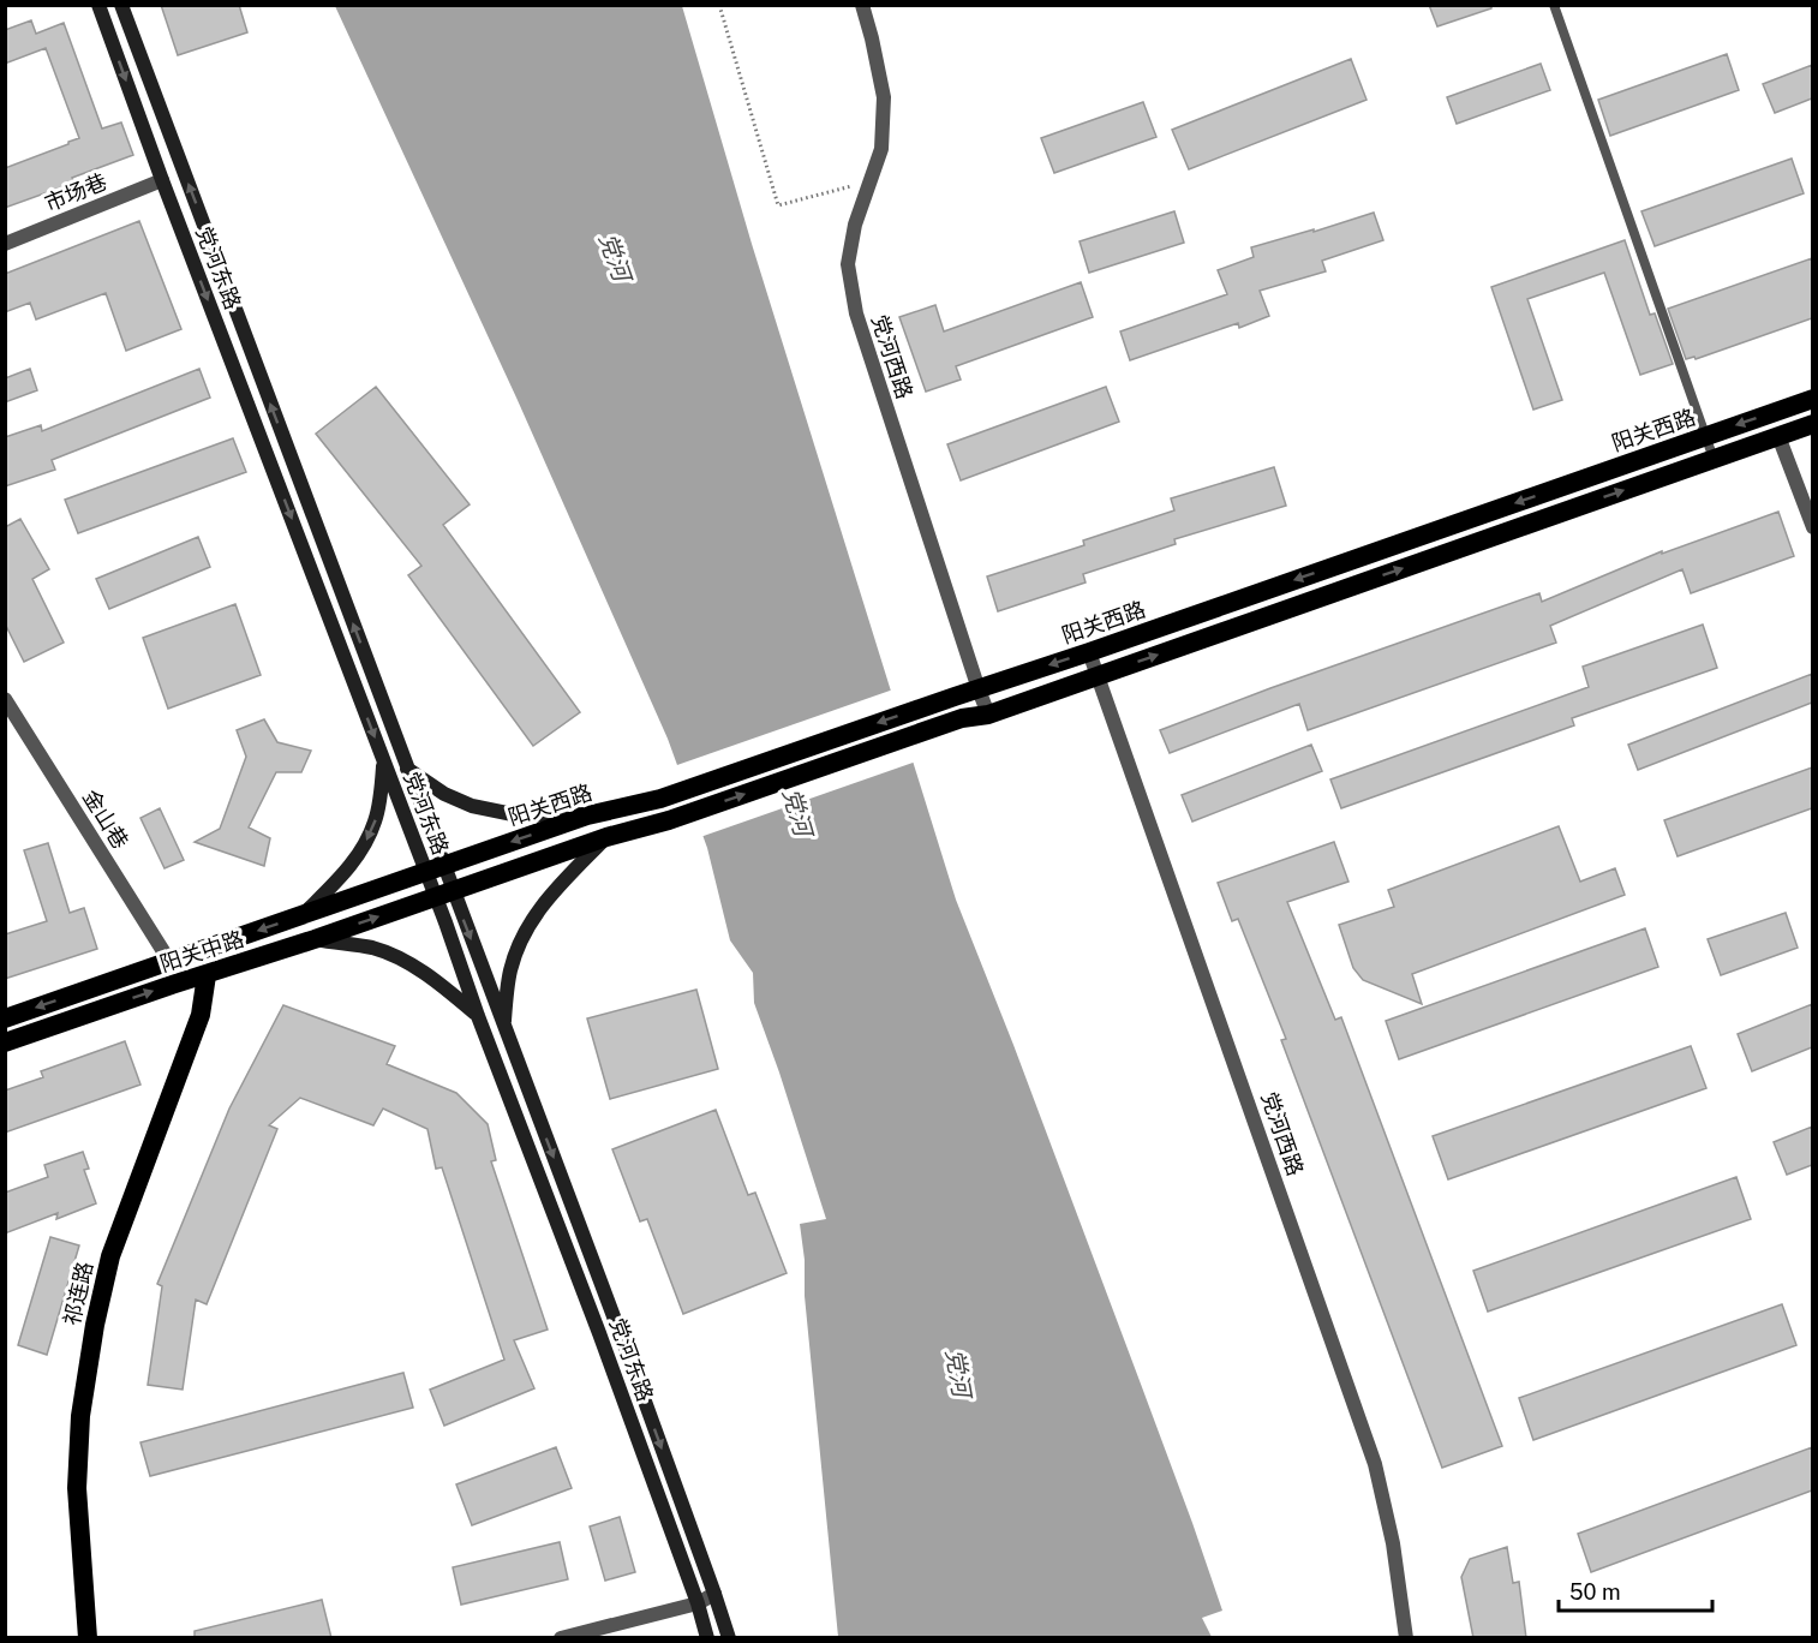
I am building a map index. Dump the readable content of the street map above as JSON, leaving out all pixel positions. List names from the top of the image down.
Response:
{
  "streets": {
    "highway": ["阳关西路", "阳关中路", "祁连路"],
    "main road": ["党河东路"],
    "street": ["市场巷", "党河西路", "金山巷"]
  },
  "crossings": [
    ["市场巷", "党河东路"],
    ["党河东路", "阳关西路"],
    ["党河东路", "阳关中路"],
    ["党河西路", "阳关西路"],
    ["阳关西路", "阳关中路"],
    ["金山巷", "阳关中路"],
    ["阳关中路", "祁连路"]
  ],
  "water": ["党河"],
  "scale_bar": "50 m"
}
